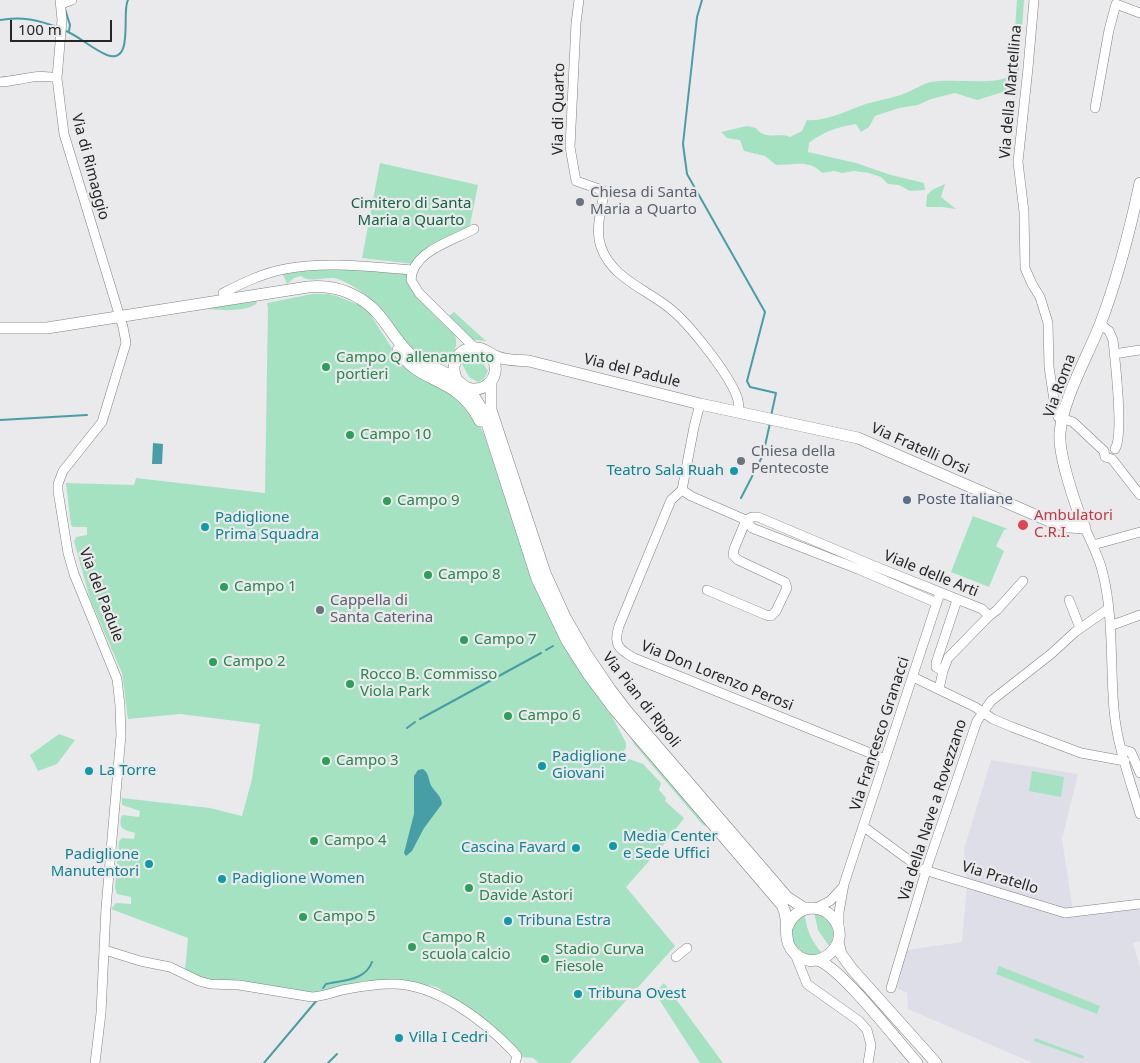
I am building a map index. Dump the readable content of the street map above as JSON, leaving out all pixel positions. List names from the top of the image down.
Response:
{
  "streets": {
    "main road": [
      "Via del Padule",
      "Via Roma",
      "Via Fratelli Orsi",
      "Via Pian di Ripoli"
    ],
    "street": [
      "Via della Martellina",
      "Via di Quarto",
      "Via di Rimaggio",
      "Viale delle Arti",
      "Via Don Lorenzo Perosi",
      "Via Francesco Granacci",
      "Via della Nave a Rovezzano",
      "Via Pratello"
    ]
  },
  "crossings": [
    ["Via della Martellina", "Via Roma"],
    ["Via di Quarto", "Via del Padule"],
    ["Via di Quarto", "Via Fratelli Orsi"],
    ["Via di Rimaggio", "Via del Padule"],
    ["Via del Padule", "Via Fratelli Orsi"],
    ["Via del Padule", "Via Pian di Ripoli"],
    ["Via Roma", "Via Fratelli Orsi"],
    ["Via Roma", "Via della Nave a Rovezzano"],
    ["Viale delle Arti", "Via Don Lorenzo Perosi"],
    ["Viale delle Arti", "Via Francesco Granacci"],
    ["Via Don Lorenzo Perosi", "Via Francesco Granacci"],
    ["Via Pian di Ripoli", "Via Francesco Granacci"],
    ["Via Francesco Granacci", "Via Pratello"],
    ["Via della Nave a Rovezzano", "Via Pratello"]
  ],
  "parks": ["Cimitero di Santa Maria a Quarto"],
  "places": [
    "Chiesa di Santa Maria a Quarto",
    "Campo Q allenamento portieri",
    "Campo 10",
    "Chiesa della Pentecoste",
    "Teatro Sala Ruah",
    "Poste Italiane",
    "Campo 9",
    "Ambulatori C.R.I.",
    "Padiglione Prima Squadra",
    "Campo 8",
    "Campo 1",
    "Cappella di Santa Caterina",
    "Campo 7",
    "Campo 2",
    "Rocco B. Commisso Viola Park",
    "Campo 6",
    "Campo 3",
    "Padiglione Giovani",
    "La Torre",
    "Campo 4",
    "Media Center e Sede Uffici",
    "Cascina Favard",
    "Padiglione Manutentori",
    "Padiglione Women",
    "Stadio Davide Astori",
    "Campo 5",
    "Tribuna Estra",
    "Campo R scuola calcio",
    "Stadio Curva Fiesole",
    "Tribuna Ovest",
    "Villa I Cedri"
  ],
  "scale_bar": "100 m"
}
